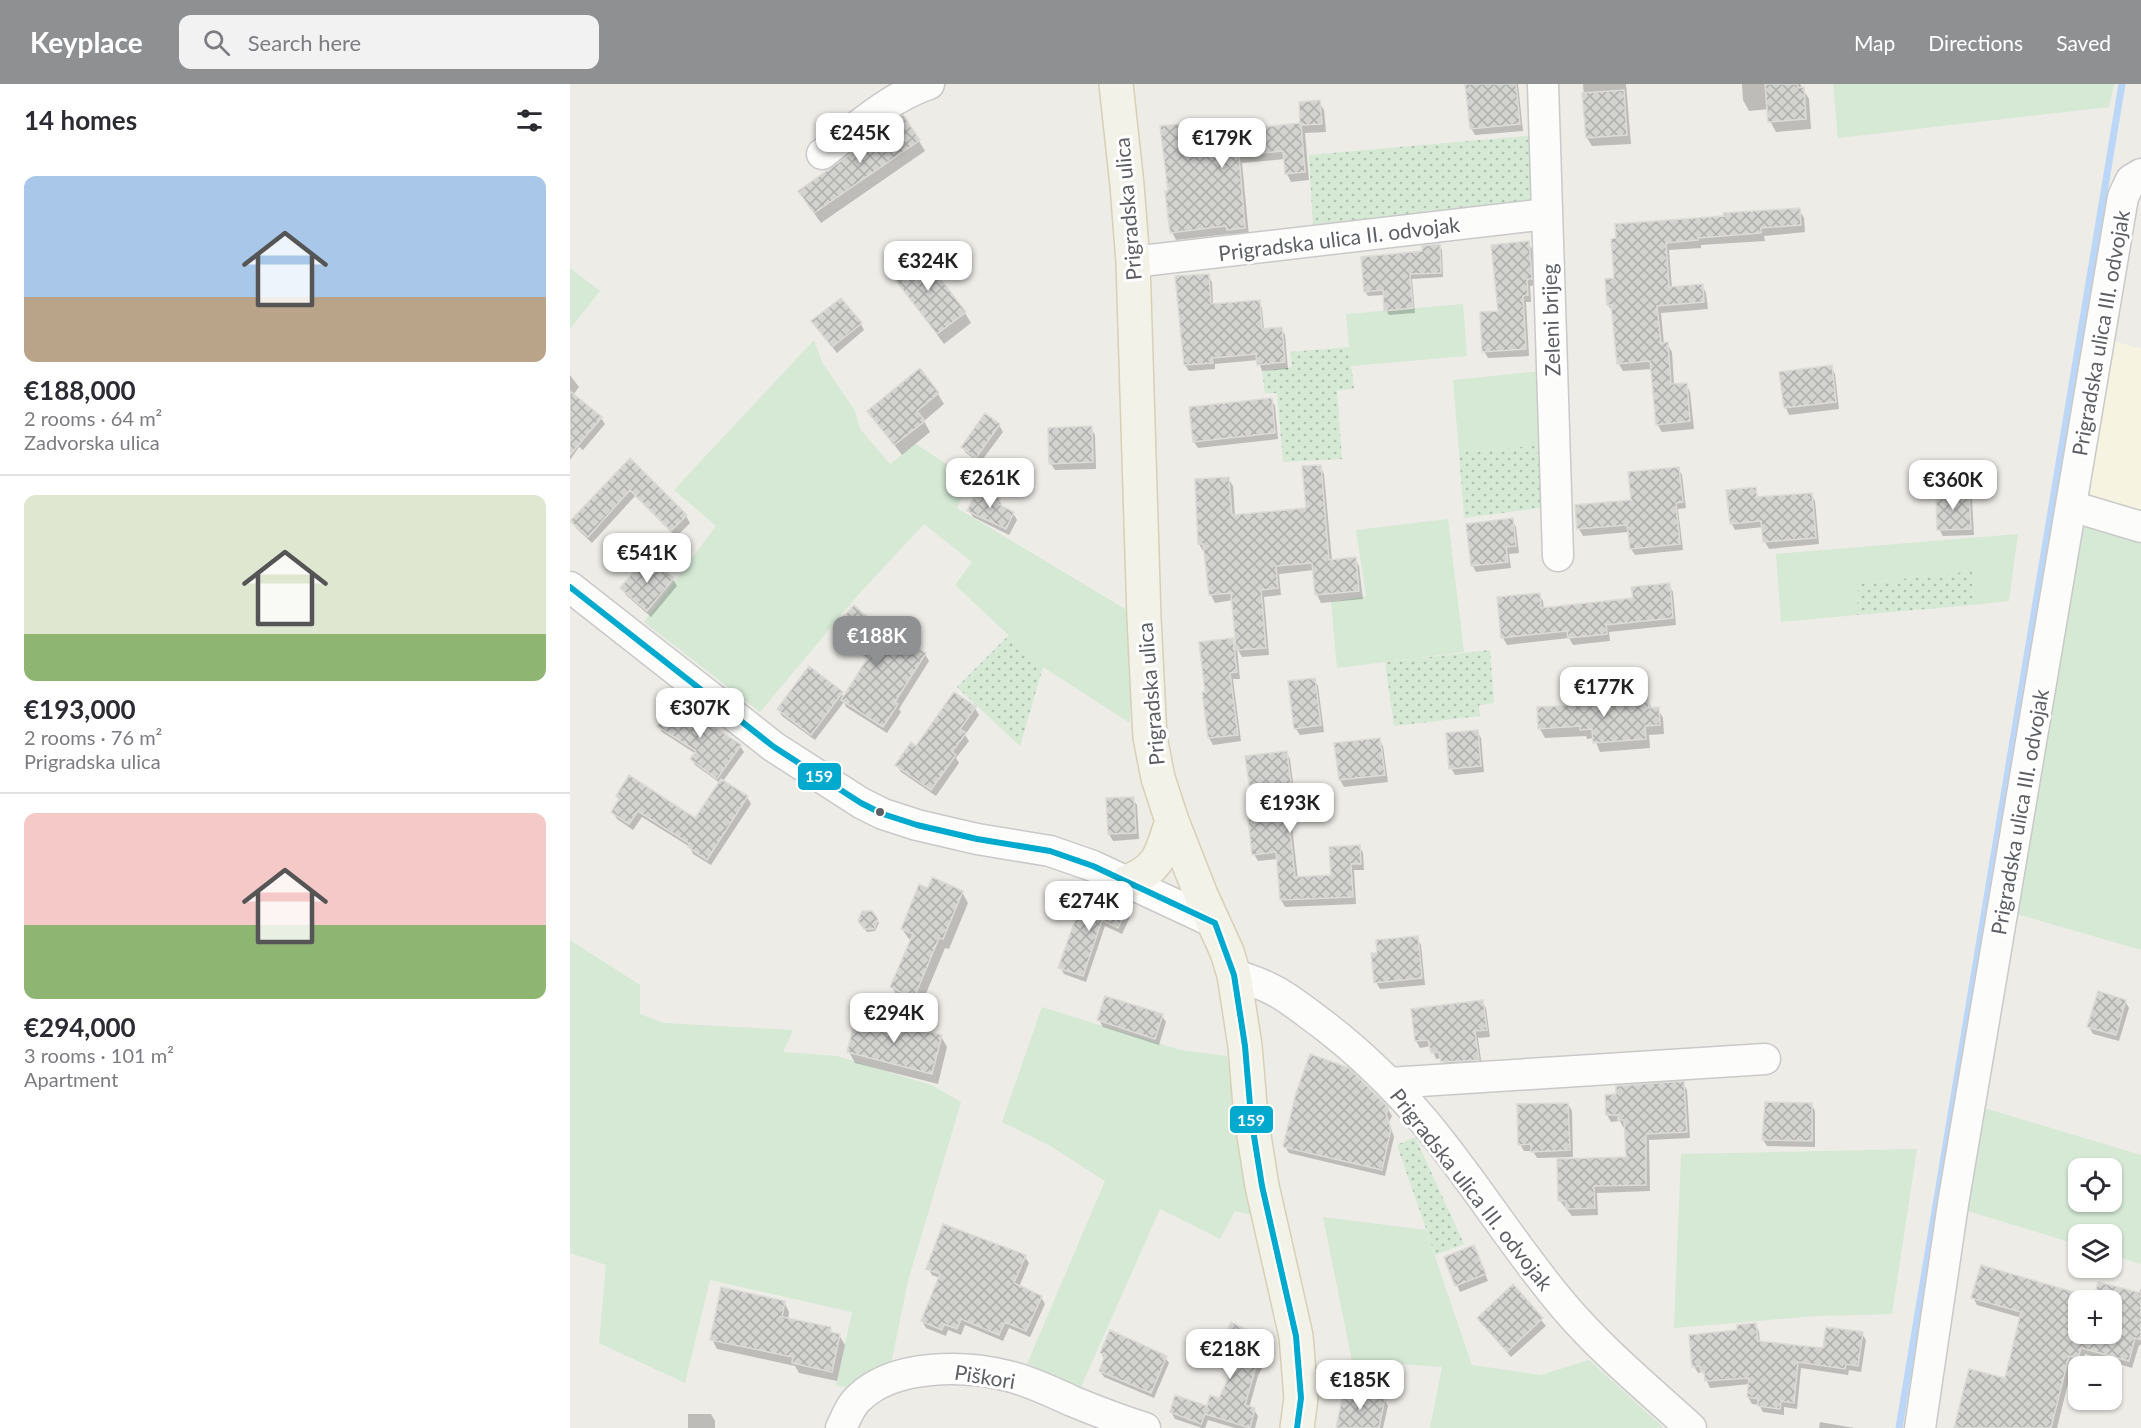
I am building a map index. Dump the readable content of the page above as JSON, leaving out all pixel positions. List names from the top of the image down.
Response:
{
  "streets": {
    "main road": ["Prigradska ulica"],
    "street": [
      "Prigradska ulica II. odvojak",
      "Zeleni brijeg",
      "Prigradska ulica III. odvojak",
      "Piškori"
    ]
  },
  "crossings": [
    ["Prigradska ulica", "Prigradska ulica II. odvojak"],
    ["Prigradska ulica", "Prigradska ulica III. odvojak"],
    ["Prigradska ulica II. odvojak", "Zeleni brijeg"]
  ],
  "lines": ["transit line 159"],
  "page": {
    "header": "Keyplace",
    "search": "Search here",
    "nav": ["Map", "Directions", "Saved"],
    "heading": "14 homes",
    "price": [
      "€245K",
      "€179K",
      "€324K",
      "€261K",
      "€360K",
      "€541K",
      "€188K",
      "€177K",
      "€307K",
      "€193K",
      "€274K",
      "€294K",
      "€218K",
      "€185K"
    ],
    "list": [
      {
        "name": "€188,000",
        "note": "2 rooms · 64 m² · Zadvorska ulica"
      },
      {
        "name": "€193,000",
        "note": "2 rooms · 76 m² · Prigradska ulica"
      },
      {
        "name": "€294,000",
        "note": "3 rooms · 101 m² · Apartment"
      }
    ],
    "map_buttons": ["+", "−"]
  }
}
